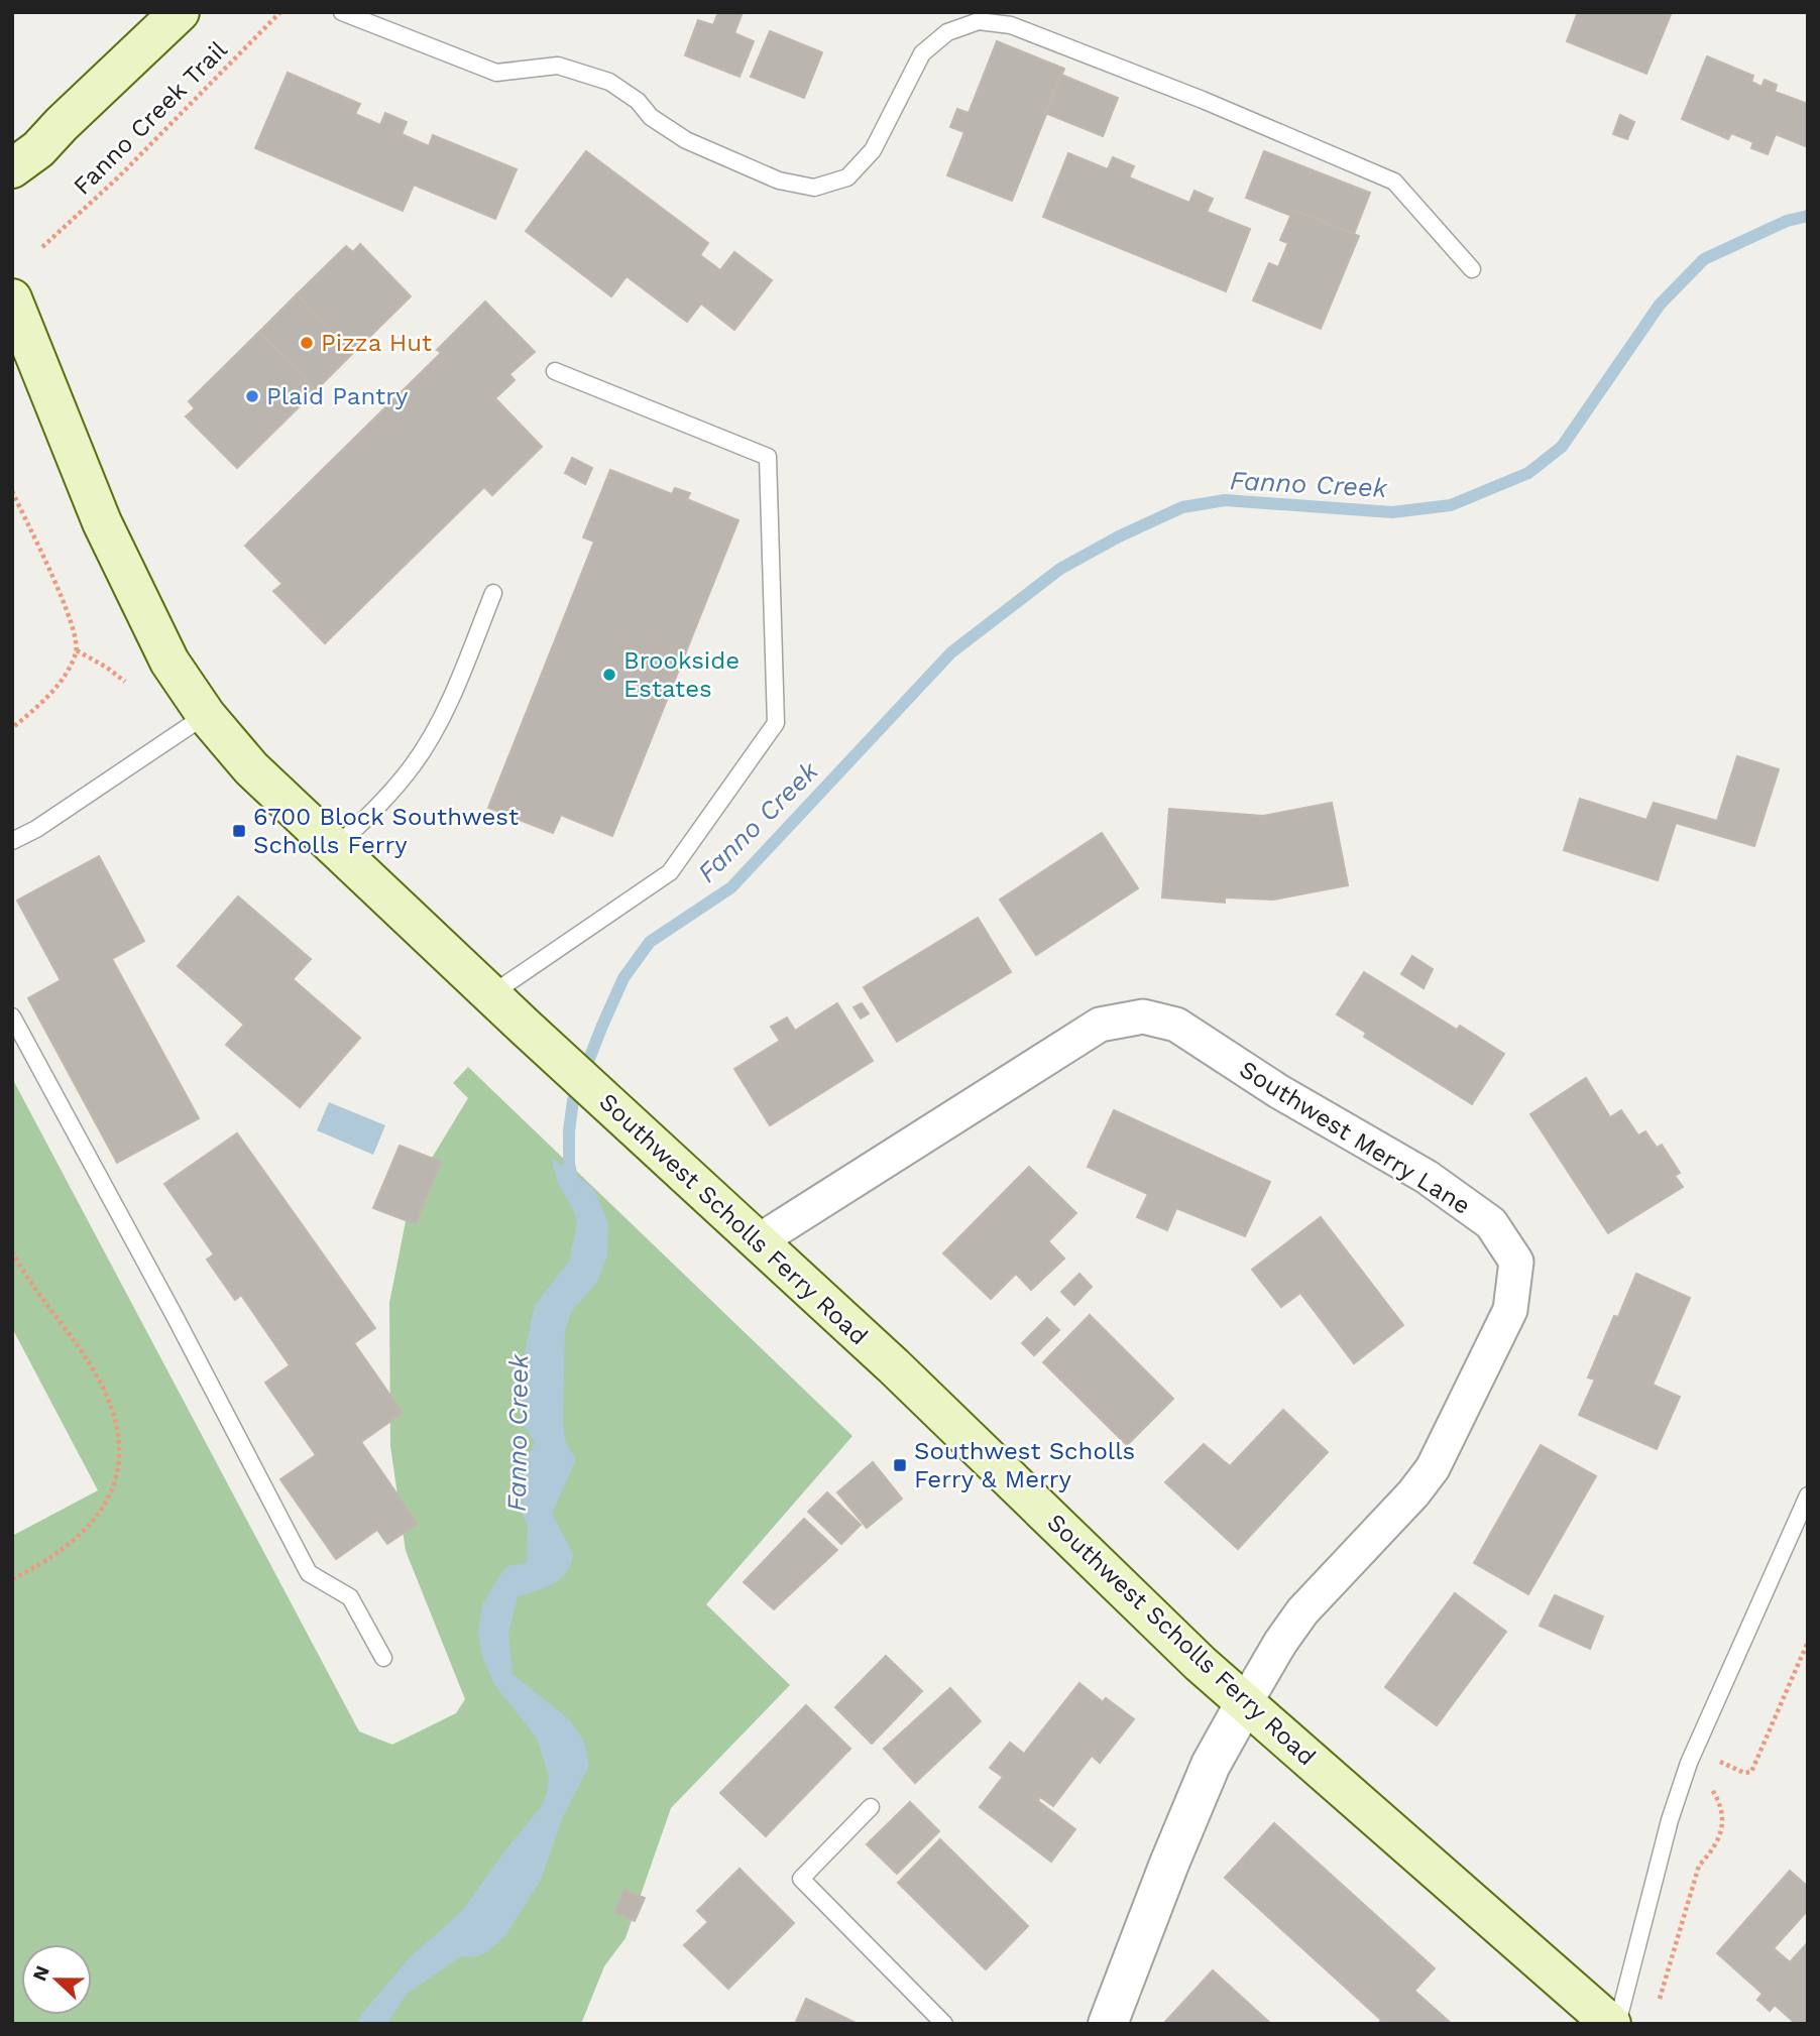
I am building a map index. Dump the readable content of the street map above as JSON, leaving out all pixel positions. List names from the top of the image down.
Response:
{
  "streets": {
    "main road": ["Southwest Scholls Ferry Road"],
    "street": ["Southwest Merry Lane"],
    "path": ["Fanno Creek Trail"]
  },
  "crossings": [
    ["Southwest Merry Lane", "Southwest Scholls Ferry Road"]
  ],
  "water": ["Fanno Creek"],
  "places": {
    "other": ["Pizza Hut", "Plaid Pantry", "Brookside Estates"],
    "transit": ["6700 Block Southwest Scholls Ferry", "Southwest Scholls Ferry & Merry"]
  },
  "north": "left"
}
